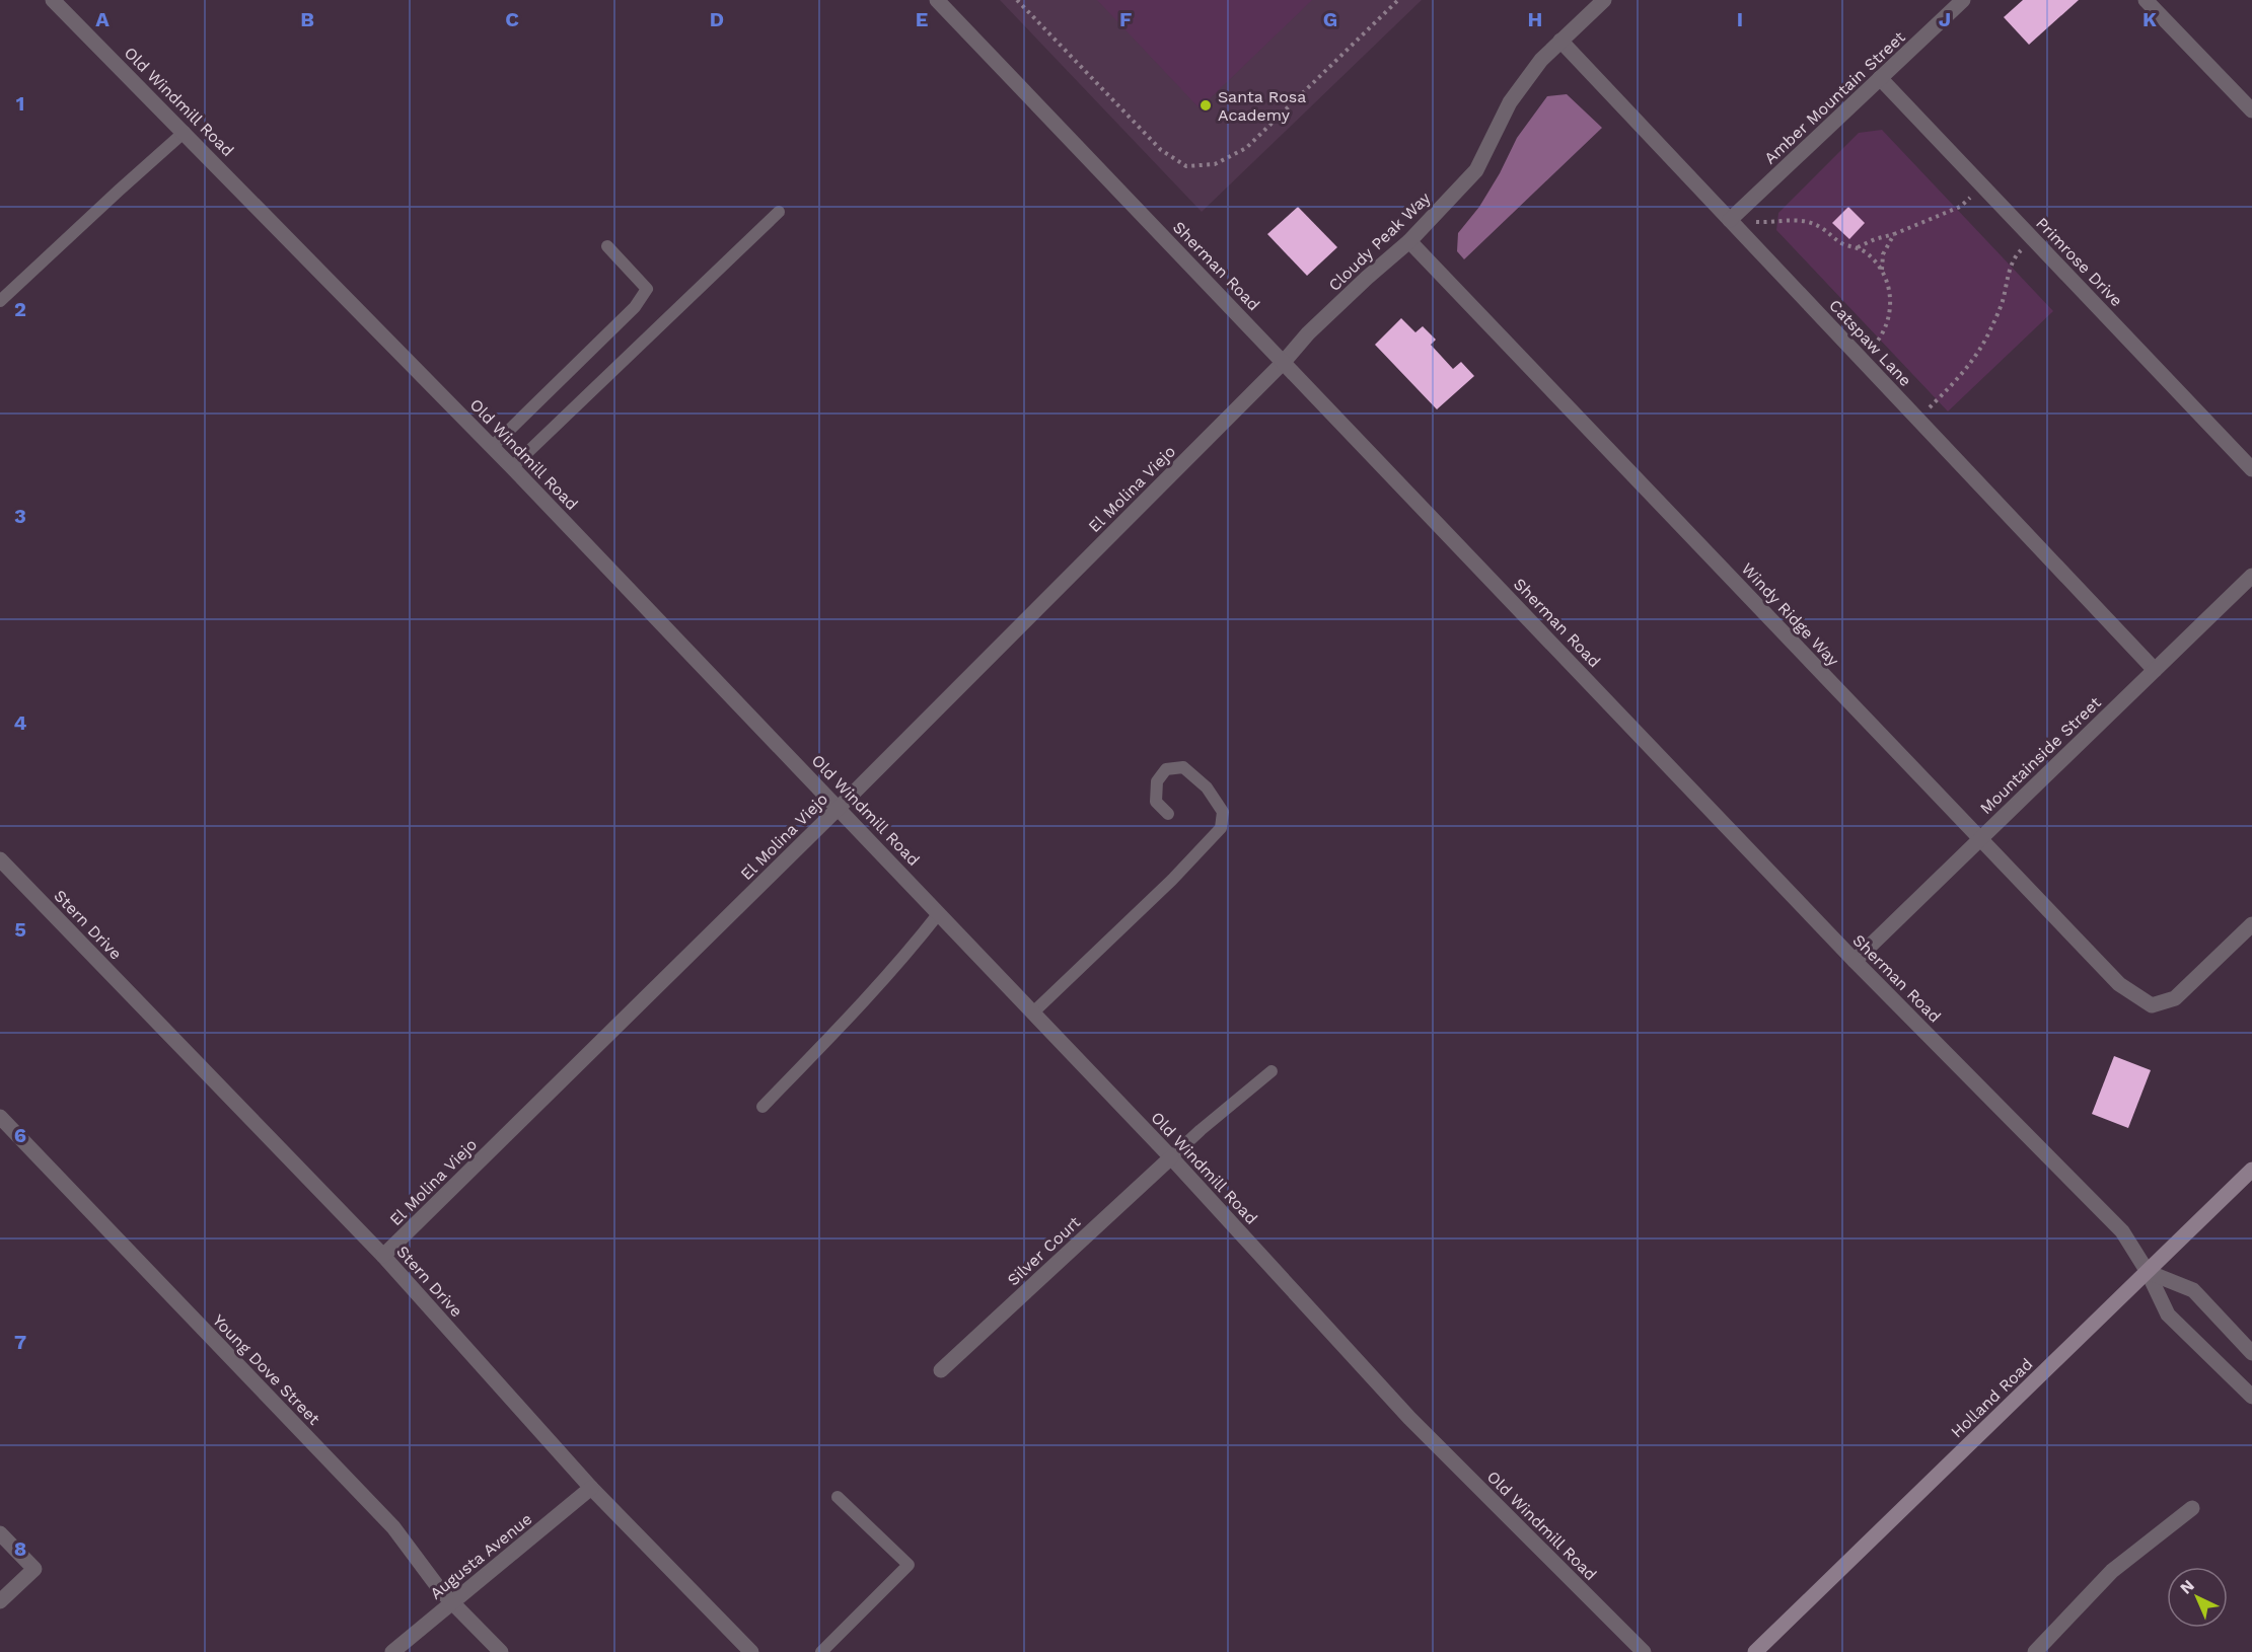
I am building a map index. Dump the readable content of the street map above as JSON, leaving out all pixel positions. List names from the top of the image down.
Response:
{
  "streets": {
    "main road": ["Holland Road"],
    "street": [
      "Amber Mountain Street",
      "Old Windmill Road",
      "Cloudy Peak Way",
      "Primrose Drive",
      "Sherman Road",
      "Catspaw Lane",
      "El Molina Viejo",
      "Windy Ridge Way",
      "Mountainside Street",
      "Stern Drive",
      "Silver Court",
      "Young Dove Street",
      "Augusta Avenue"
    ]
  },
  "crossings": [
    ["Amber Mountain Street", "Primrose Drive"],
    ["Amber Mountain Street", "Catspaw Lane"],
    ["Old Windmill Road", "El Molina Viejo"],
    ["Old Windmill Road", "Silver Court"],
    ["Cloudy Peak Way", "Sherman Road"],
    ["Cloudy Peak Way", "Catspaw Lane"],
    ["Cloudy Peak Way", "El Molina Viejo"],
    ["Cloudy Peak Way", "Windy Ridge Way"],
    ["Sherman Road", "El Molina Viejo"],
    ["Sherman Road", "Mountainside Street"],
    ["Sherman Road", "Holland Road"],
    ["Catspaw Lane", "Mountainside Street"],
    ["El Molina Viejo", "Stern Drive"],
    ["Windy Ridge Way", "Mountainside Street"],
    ["Stern Drive", "Augusta Avenue"],
    ["Young Dove Street", "Augusta Avenue"]
  ],
  "places": ["Santa Rosa Academy"],
  "north": "top left",
  "grid": {
    "columns": [
      "A",
      "B",
      "C",
      "D",
      "E",
      "F",
      "G",
      "H",
      "I",
      "J",
      "K"
    ],
    "rows": [
      "1",
      "2",
      "3",
      "4",
      "5",
      "6",
      "7",
      "8"
    ]
  }
}
